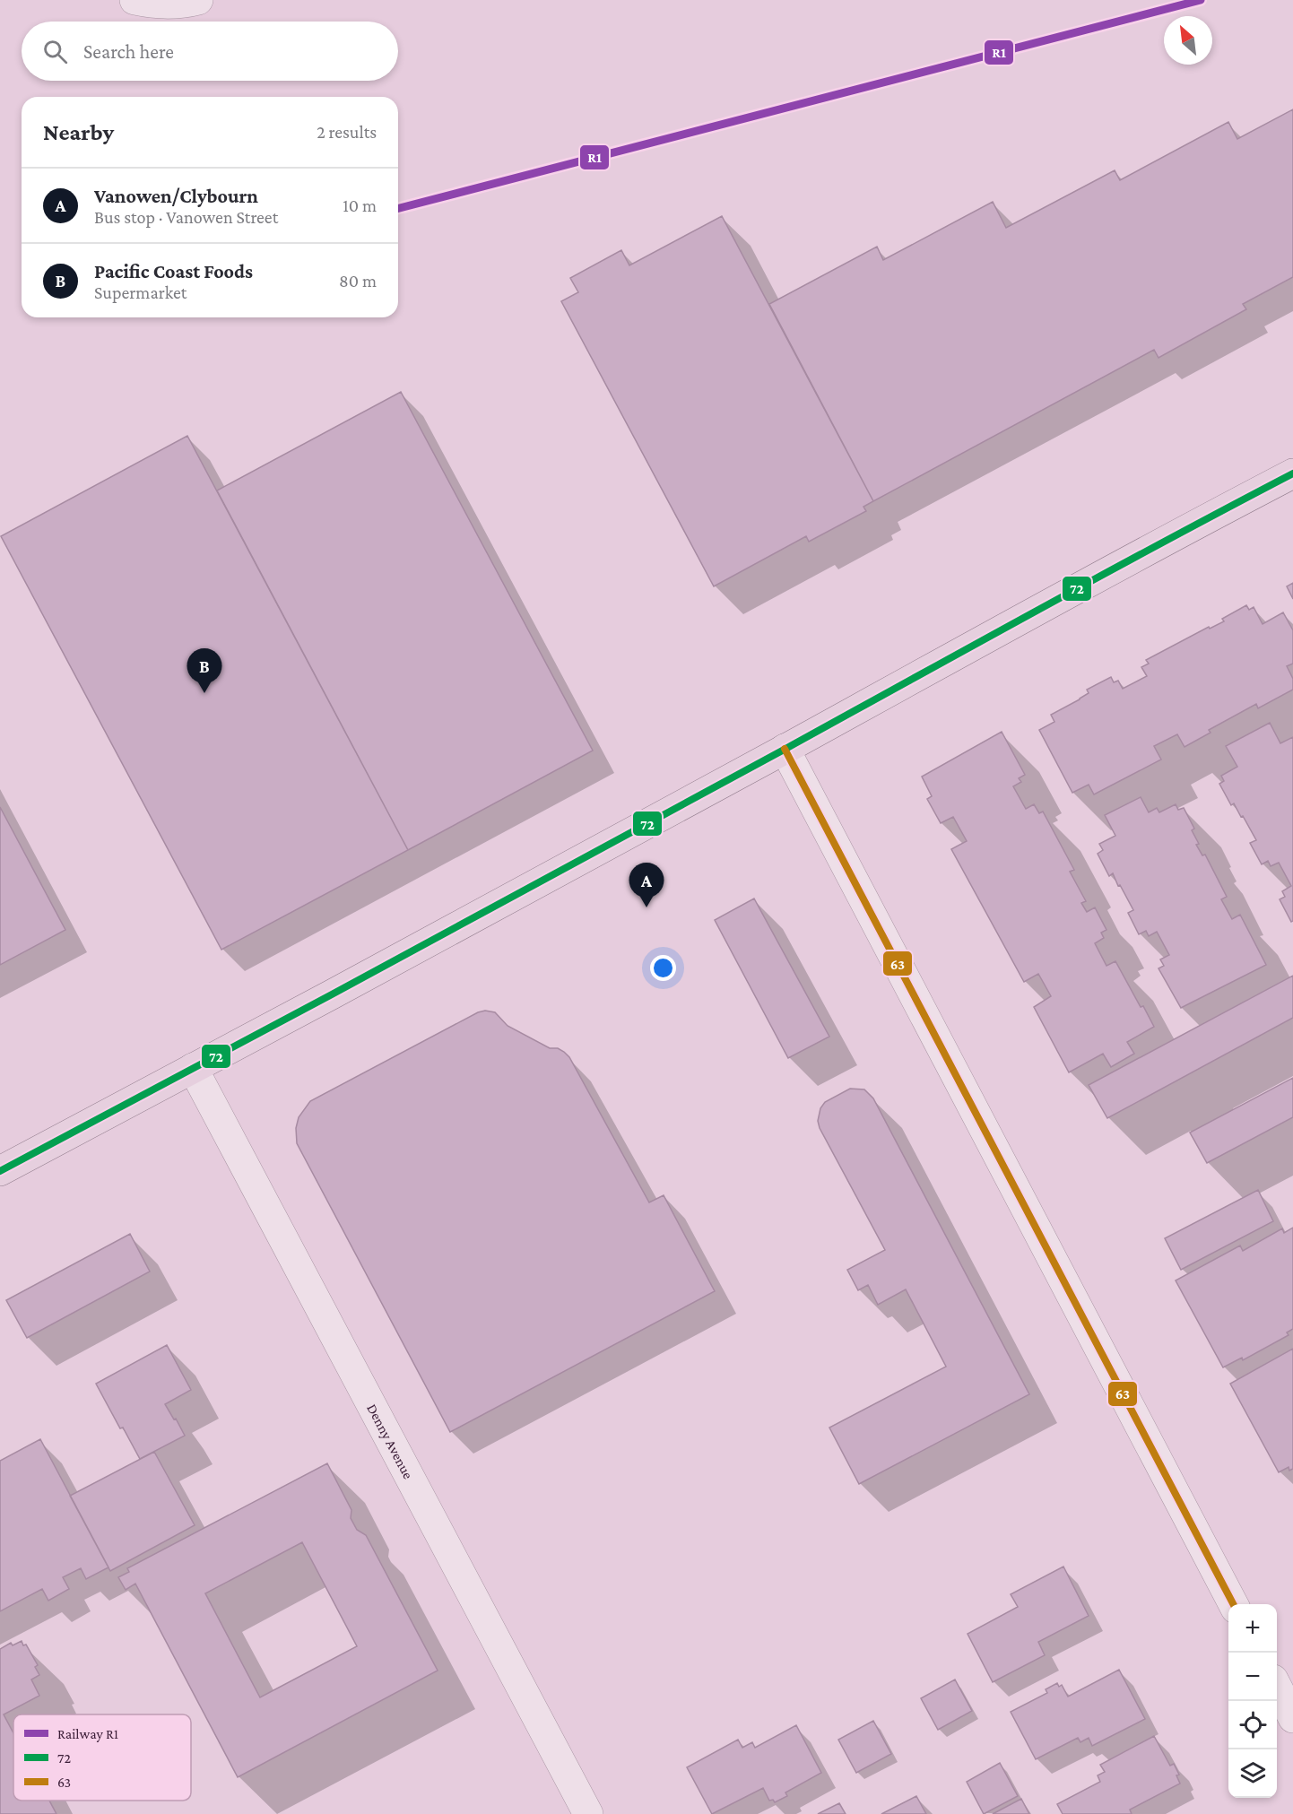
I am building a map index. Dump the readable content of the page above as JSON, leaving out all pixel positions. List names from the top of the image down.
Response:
{
  "streets": {
    "street": ["Denny Avenue"]
  },
  "lines": ["rail line R1", "transit line 72", "transit line 63"],
  "legend": ["Railway R1", "72", "63"],
  "north": "top left",
  "page": {
    "search": "Search here",
    "heading": ["Nearby", "2 results"],
    "list": [
      {
        "mark": "A",
        "name": "Vanowen/Clybourn",
        "note": "Bus stop · Vanowen Street",
        "value": "10 m"
      },
      {
        "mark": "B",
        "name": "Pacific Coast Foods",
        "note": "Supermarket",
        "value": "80 m"
      }
    ],
    "pins": ["B", "A"],
    "map_buttons": ["+", "−"]
  }
}
